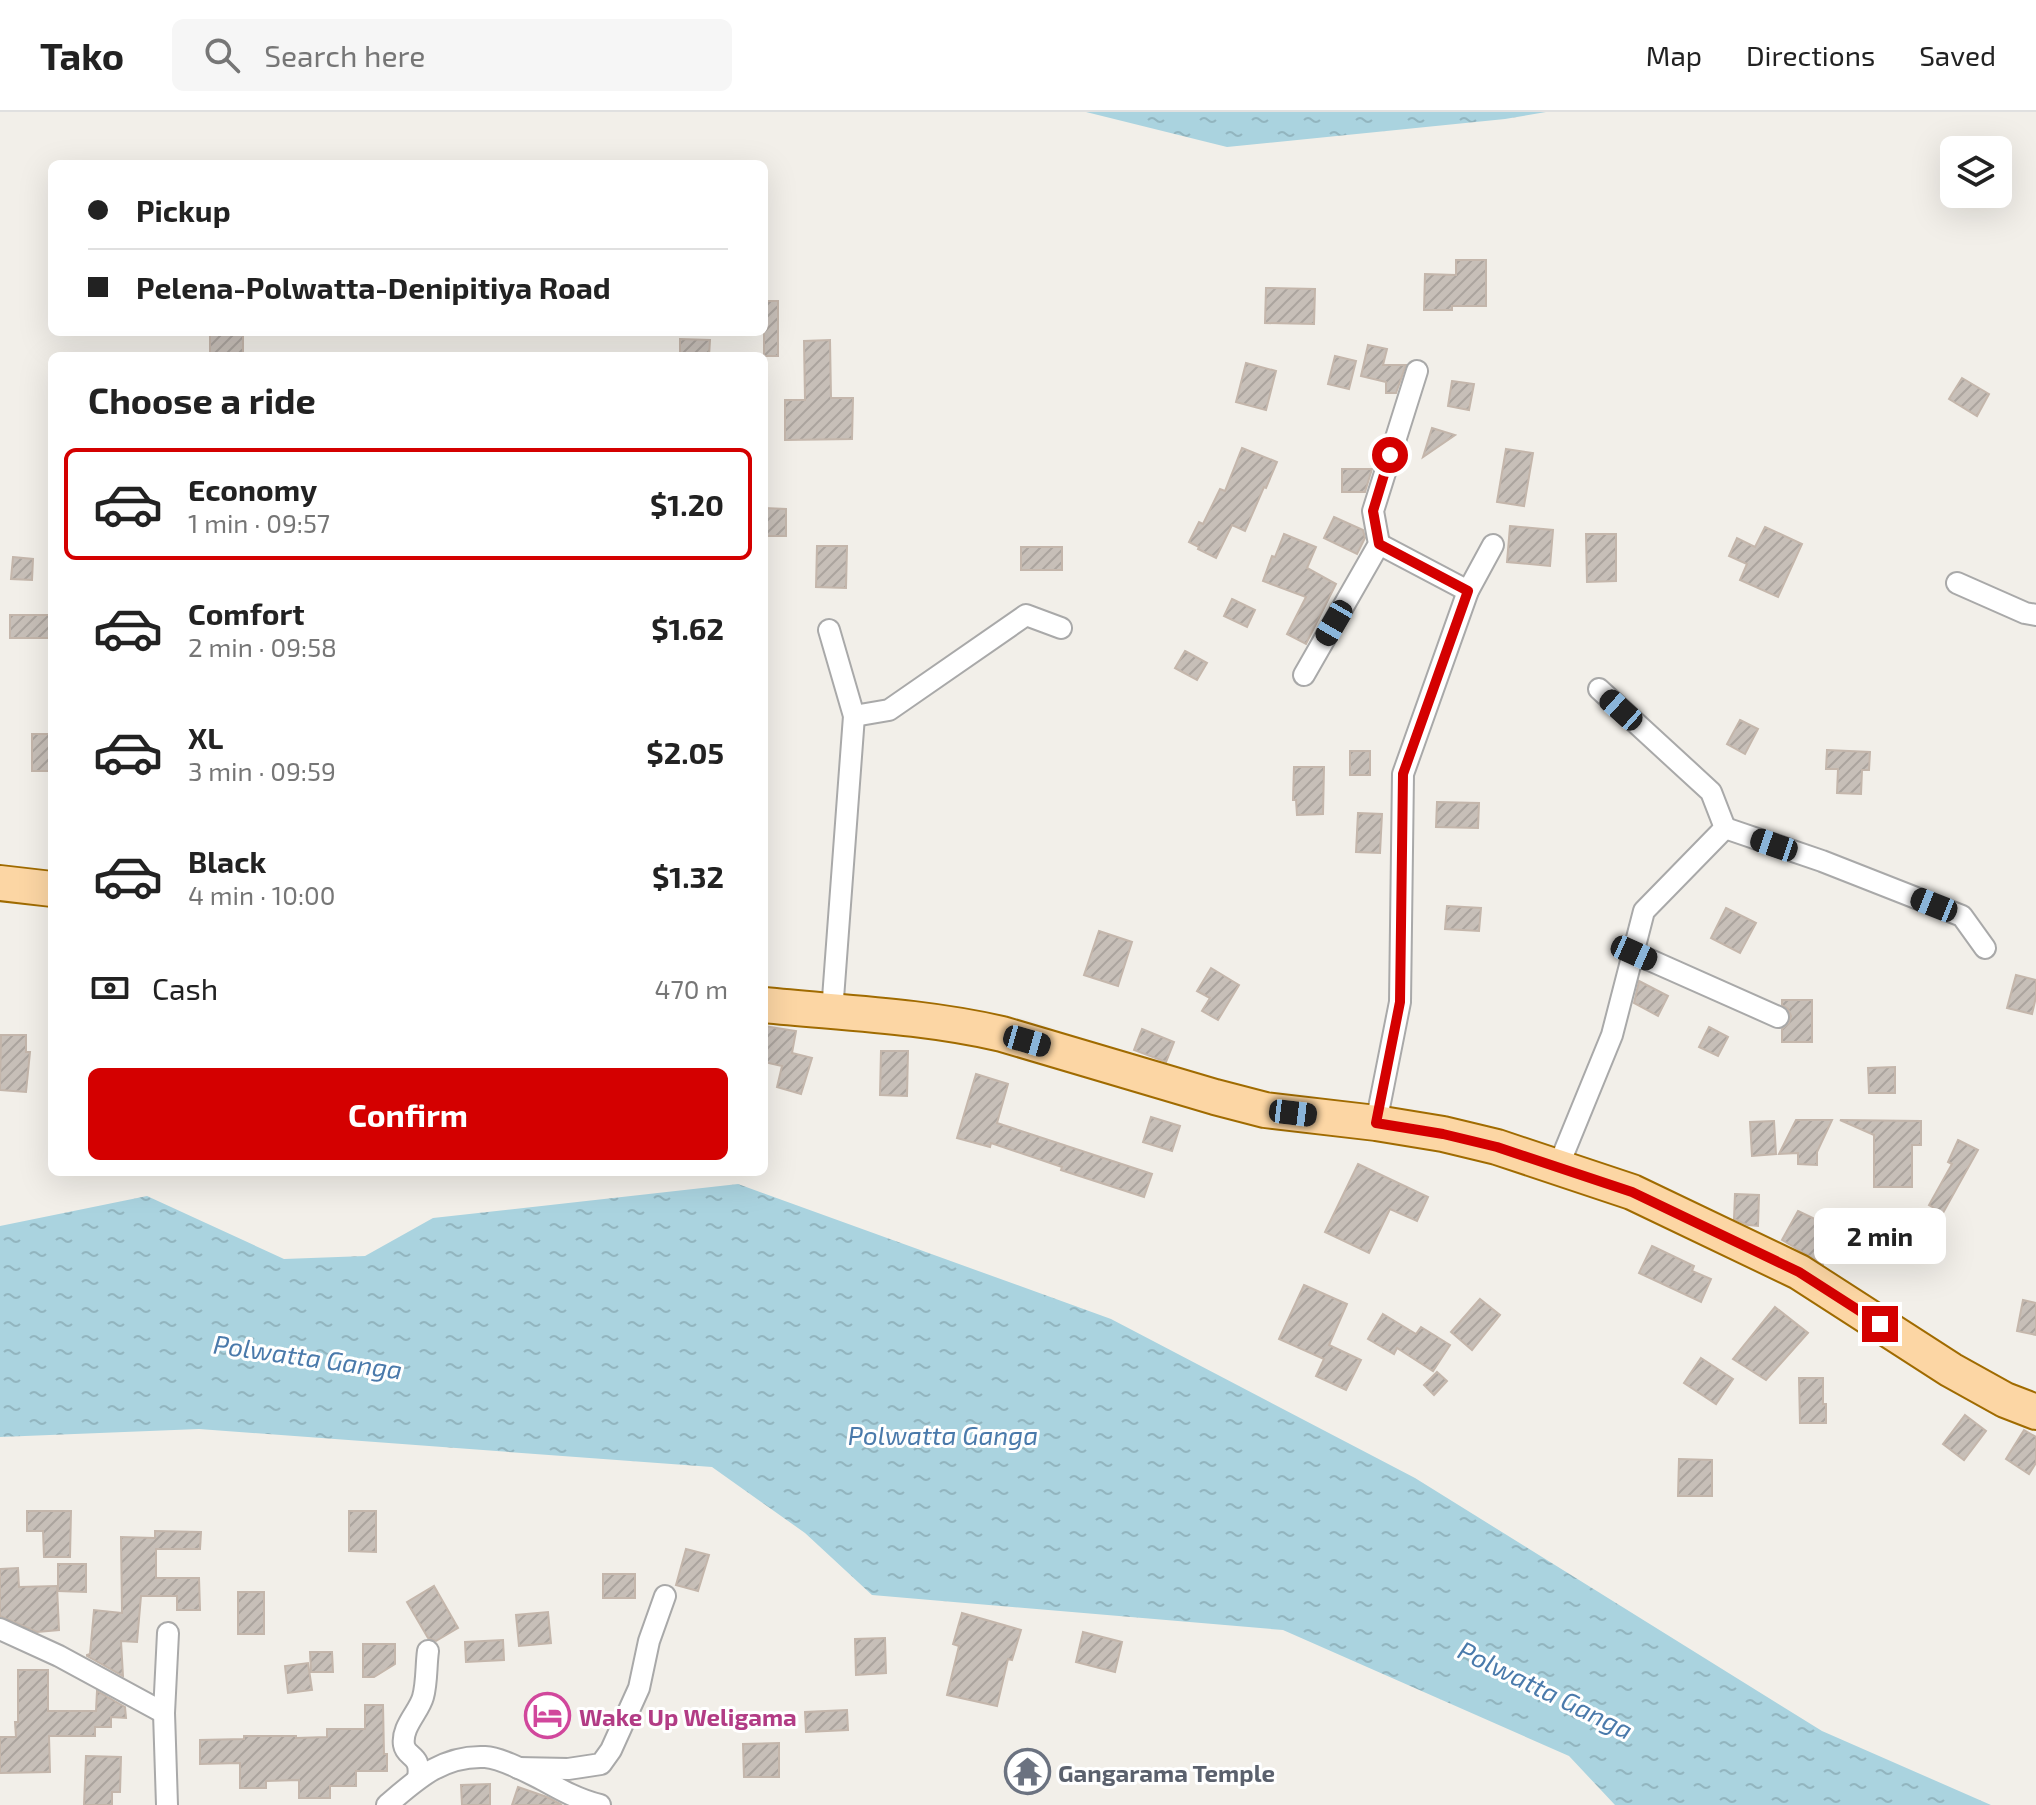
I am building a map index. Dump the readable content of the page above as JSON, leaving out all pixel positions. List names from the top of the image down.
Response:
{
  "water": ["Polwatta Ganga"],
  "places": {
    "hotel": ["Wake Up Weligama"],
    "temple": ["Gangarama Temple"]
  },
  "page": {
    "header": "Tako",
    "search": "Search here",
    "nav": ["Map", "Directions", "Saved"],
    "banner": ["Pickup", "Pelena-Polwatta-Denipitiya Road"],
    "heading": "Choose a ride",
    "list": [
      {
        "name": "Economy",
        "note": "1 min · 09:57",
        "value": "$1.20"
      },
      {
        "name": "Comfort",
        "note": "2 min · 09:58",
        "value": "$1.62"
      },
      {
        "name": "XL",
        "note": "3 min · 09:59",
        "value": "$2.05"
      },
      {
        "name": "Black",
        "note": "4 min · 10:00",
        "value": "$1.32"
      }
    ],
    "pay": ["Cash", "470 m"],
    "buttons": "Confirm",
    "bubble": "2 min"
  }
}
